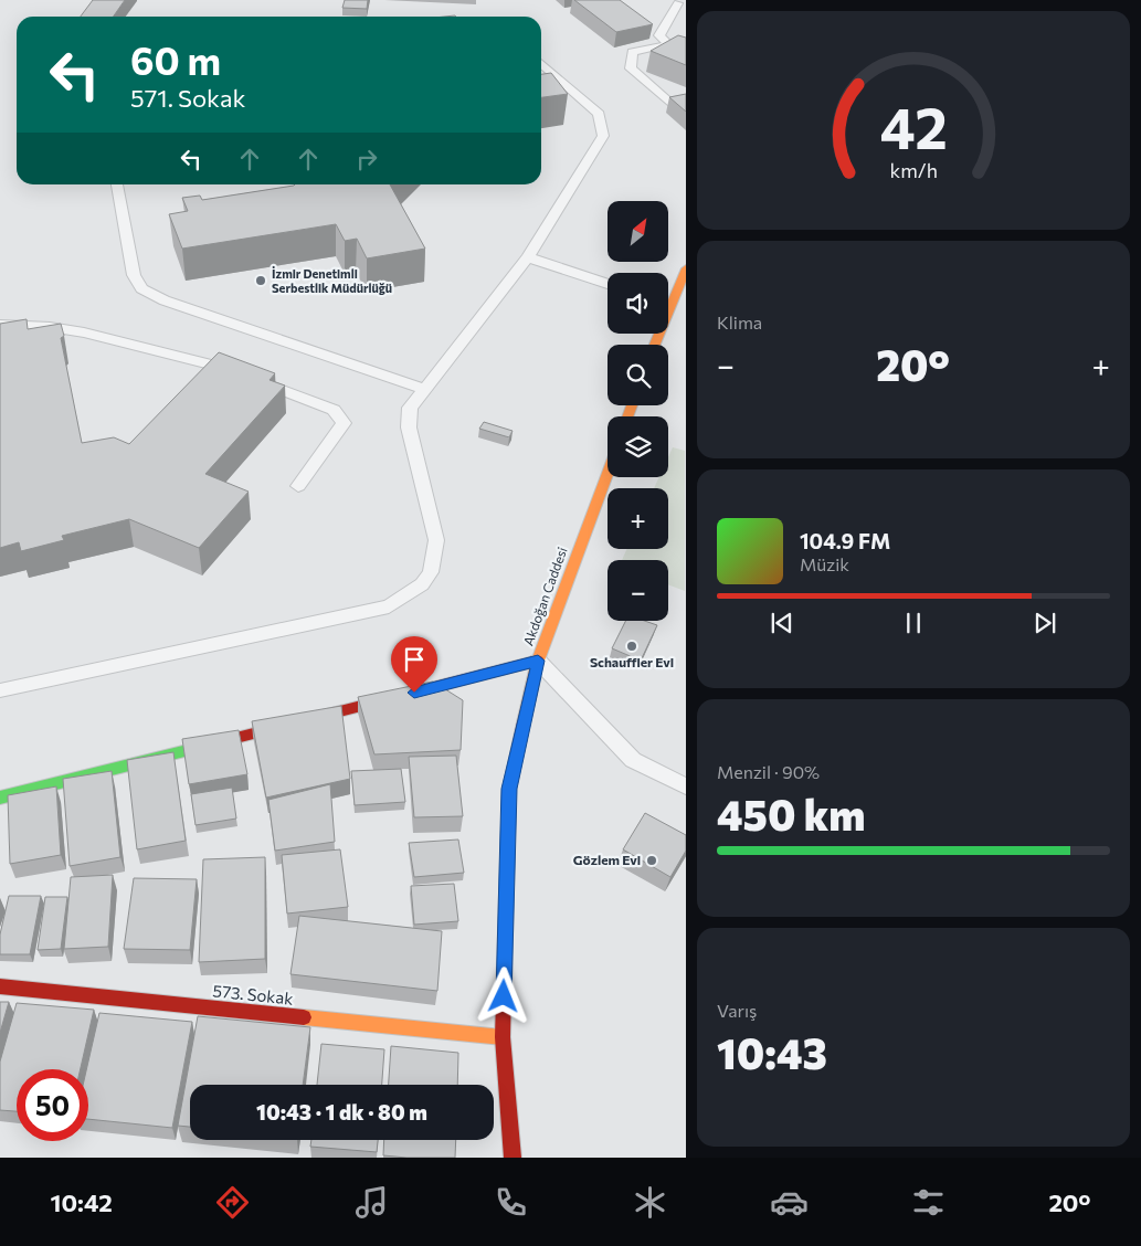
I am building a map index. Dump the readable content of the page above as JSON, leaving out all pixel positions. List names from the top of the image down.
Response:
{
  "streets": {
    "main road": ["Akdoğan Caddesi", "573. Sokak"]
  },
  "crossings": [
    ["Akdoğan Caddesi", "573. Sokak"]
  ],
  "places": ["İzmir Denetimli Serbestlik Müdürlüğü", "Schauffler Evi", "Gözlem Evi"],
  "north": "top right",
  "page": {
    "turn": ["60 m", "571. Sokak"],
    "map_buttons": ["+", "−"],
    "tile": [
      "Klima",
      ["Menzil · 90%", "450 km"],
      ["Varış", "10:43"]
    ],
    "heat": ["−", "20°", "+"],
    "song": ["104.9 FM", "Müzik"],
    "limit": "50",
    "trip": "10:43 · 1 dk · 80 m",
    "tabs": ["10:42", "20°"],
    "gauge": ["42", "km/h"]
  }
}
